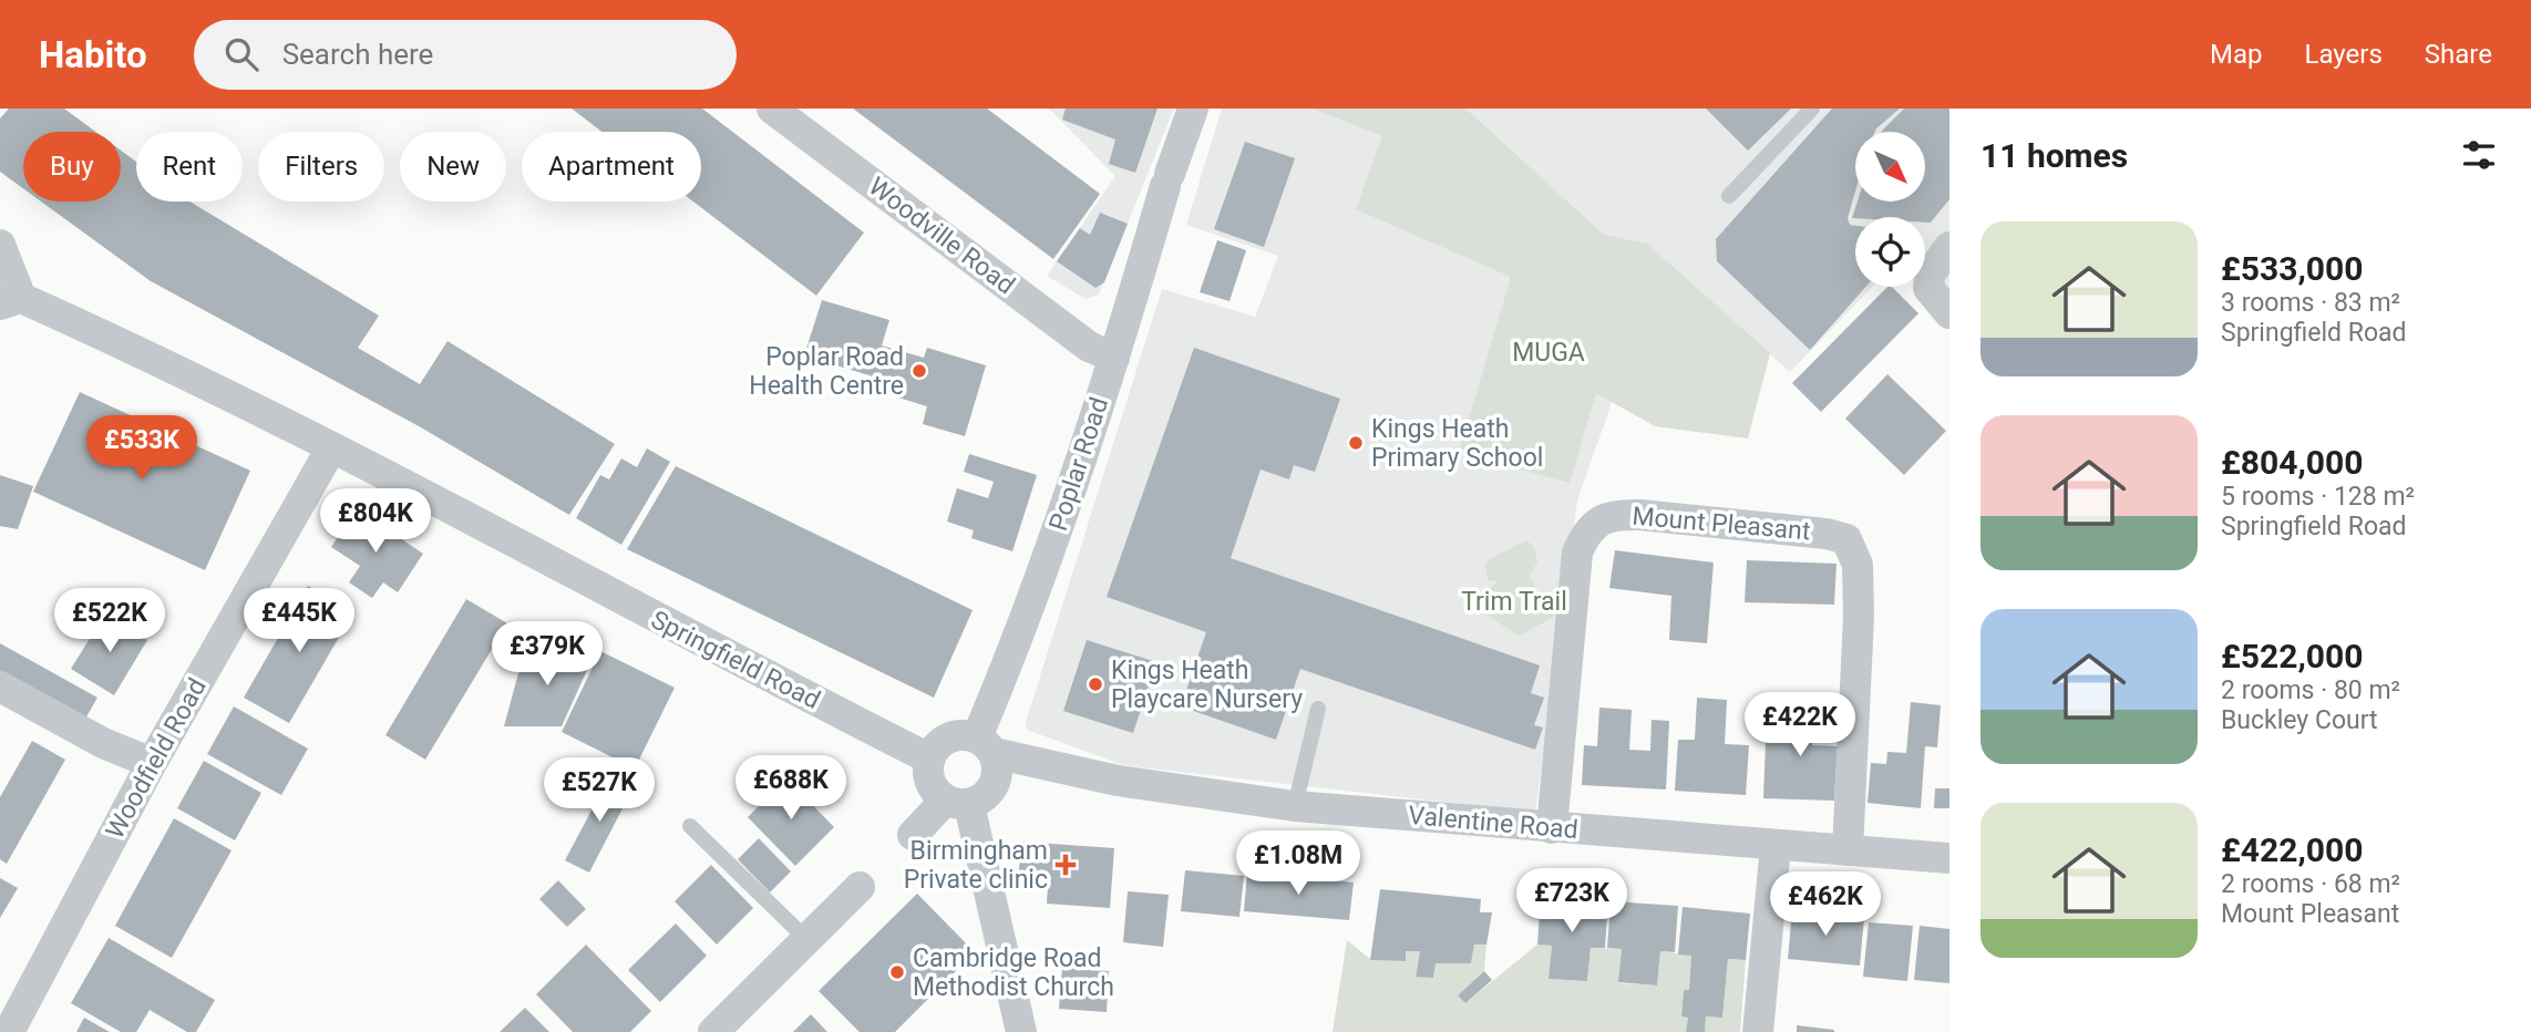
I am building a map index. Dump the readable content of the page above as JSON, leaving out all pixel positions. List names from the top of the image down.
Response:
{
  "streets": {
    "street": [
      "Woodville Road",
      "Poplar Road",
      "Mount Pleasant",
      "Springfield Road",
      "Woodfield Road",
      "Valentine Road"
    ]
  },
  "crossings": [
    ["Woodville Road", "Poplar Road"],
    ["Poplar Road", "Springfield Road"],
    ["Poplar Road", "Valentine Road"],
    ["Mount Pleasant", "Valentine Road"],
    ["Springfield Road", "Woodfield Road"],
    ["Springfield Road", "Valentine Road"]
  ],
  "parks": ["MUGA", "Trim Trail"],
  "places": {
    "other": [
      "Poplar Road Health Centre",
      "Kings Heath Primary School",
      "Kings Heath Playcare Nursery",
      "Cambridge Road Methodist Church"
    ],
    "health": ["Birmingham Private clinic"]
  },
  "north": "bottom right",
  "page": {
    "header": "Habito",
    "search": "Search here",
    "nav": ["Map", "Layers", "Share"],
    "heading": "11 homes",
    "chip": [
      "Buy",
      "Rent",
      "Filters",
      "New",
      "Apartment"
    ],
    "list": [
      {
        "name": "£533,000",
        "note": "3 rooms · 83 m² · Springfield Road"
      },
      {
        "name": "£804,000",
        "note": "5 rooms · 128 m² · Springfield Road"
      },
      {
        "name": "£522,000",
        "note": "2 rooms · 80 m² · Buckley Court"
      },
      {
        "name": "£422,000",
        "note": "2 rooms · 68 m² · Mount Pleasant"
      }
    ],
    "price": [
      "£533K",
      "£804K",
      "£522K",
      "£445K",
      "£379K",
      "£422K",
      "£688K",
      "£527K",
      "£1.08M",
      "£723K",
      "£462K"
    ]
  }
}
